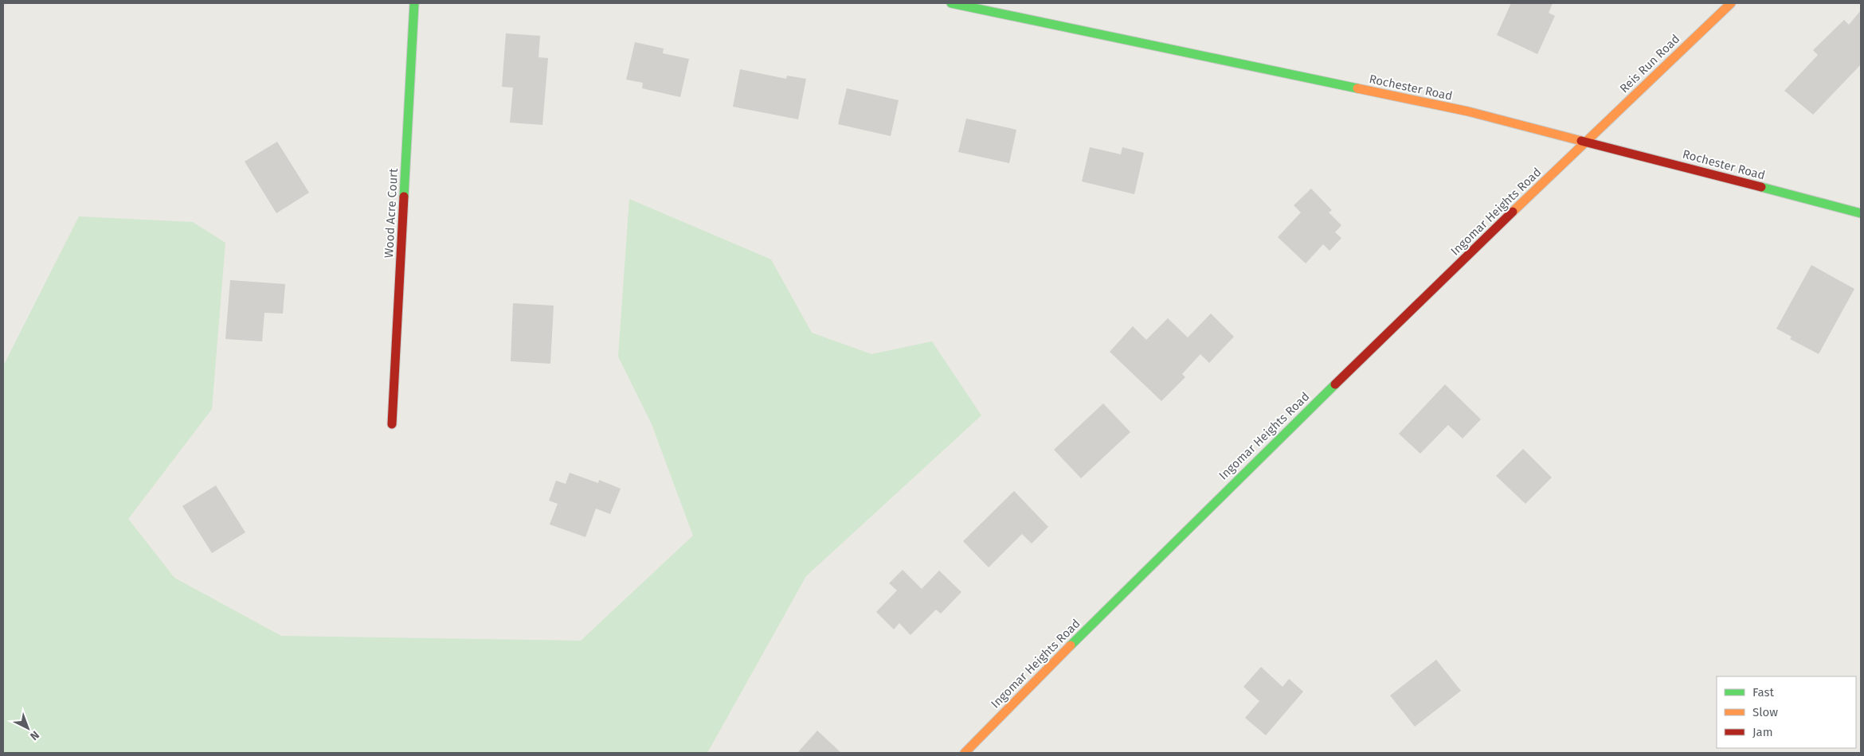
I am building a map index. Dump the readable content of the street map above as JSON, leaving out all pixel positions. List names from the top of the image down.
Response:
{
  "streets": {
    "street": [
      "Reis Run Road",
      "Rochester Road",
      "Ingomar Heights Road",
      "Wood Acre Court"
    ]
  },
  "crossings": [
    ["Reis Run Road", "Rochester Road"],
    ["Reis Run Road", "Ingomar Heights Road"],
    ["Rochester Road", "Ingomar Heights Road"]
  ],
  "legend": ["Fast", "Slow", "Jam"],
  "north": "bottom right"
}
